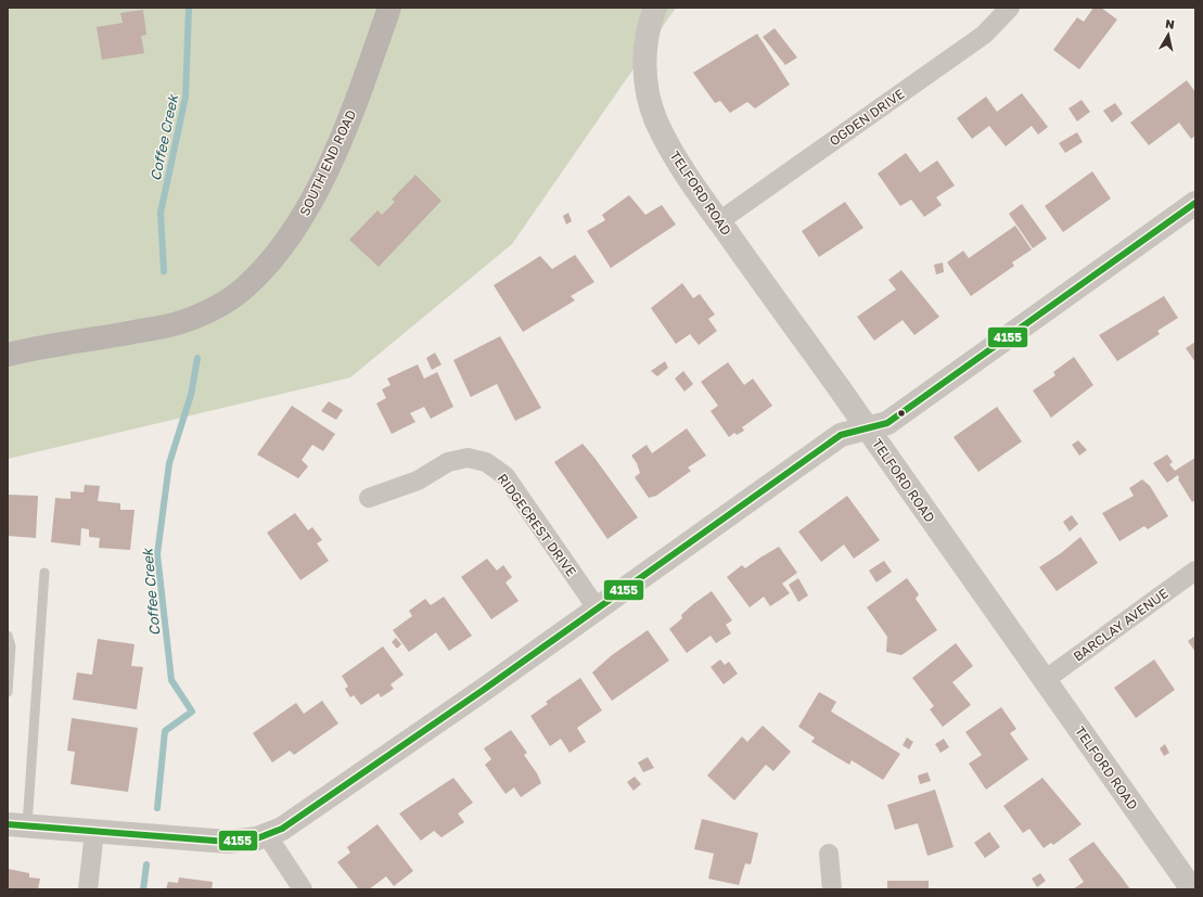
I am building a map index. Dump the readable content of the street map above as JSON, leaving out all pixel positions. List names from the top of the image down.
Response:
{
  "streets": {
    "main road": ["SOUTH END ROAD"],
    "street": [
      "OGDEN DRIVE",
      "TELFORD ROAD",
      "RIDGECREST DRIVE",
      "BARCLAY AVENUE"
    ]
  },
  "crossings": [
    ["OGDEN DRIVE", "TELFORD ROAD"],
    ["TELFORD ROAD", "BARCLAY AVENUE"]
  ],
  "water": ["Coffee Creek"],
  "lines": ["transit line 4155"],
  "north": "top"
}
